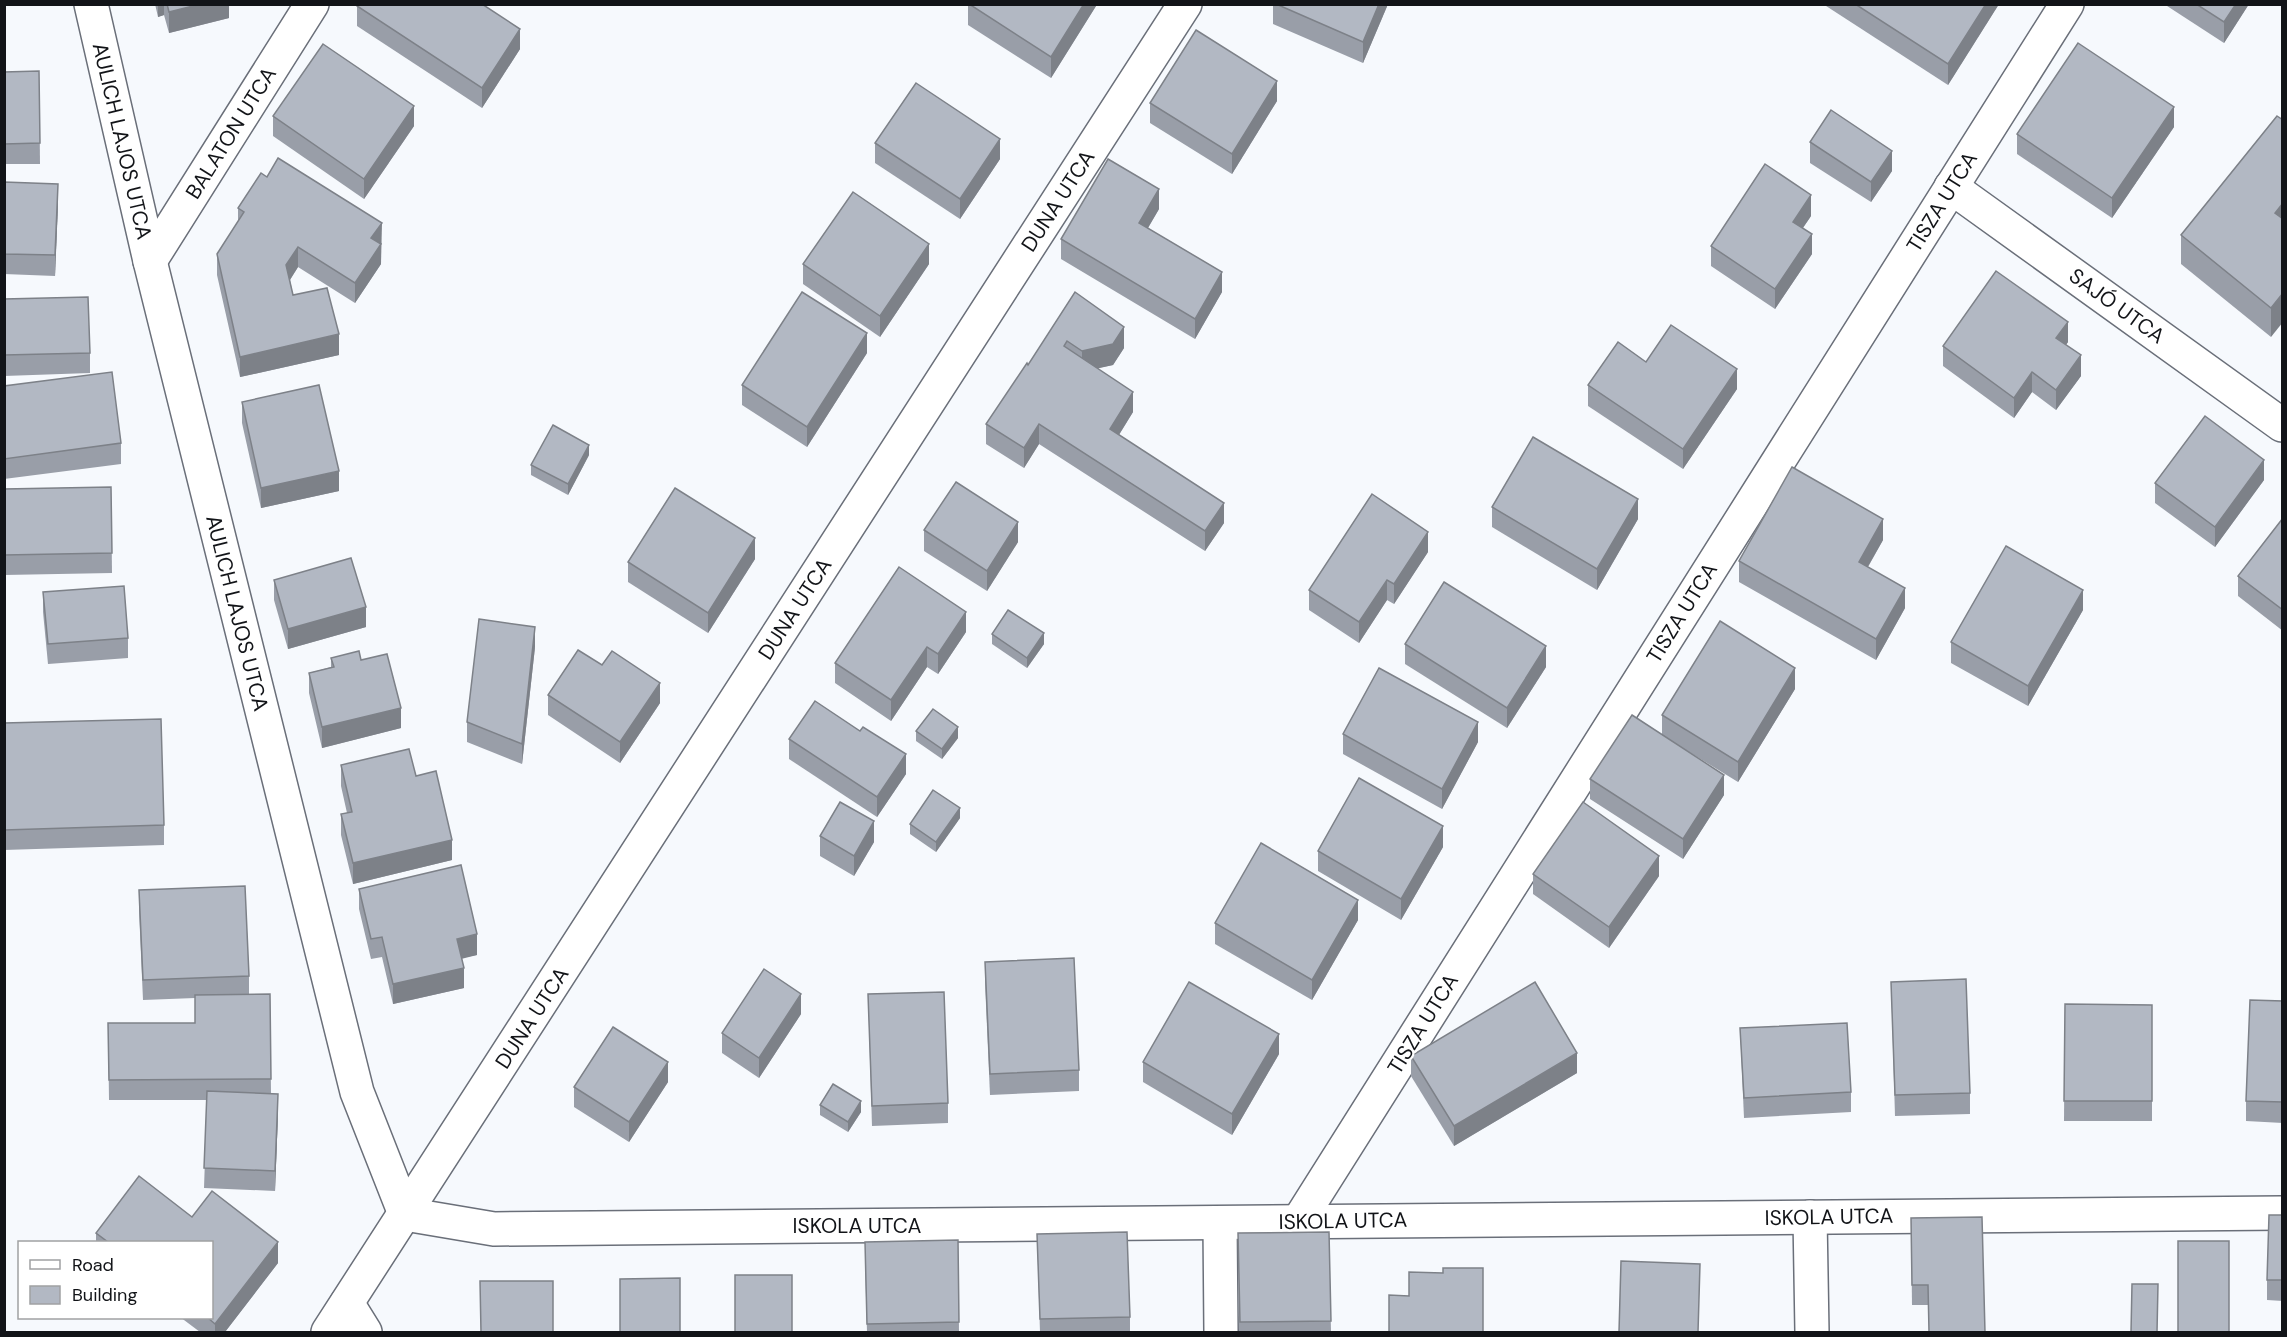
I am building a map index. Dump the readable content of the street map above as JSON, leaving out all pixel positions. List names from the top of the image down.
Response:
{
  "streets": {
    "street": [
      "BALATON UTCA",
      "AULICH LAJOS UTCA",
      "DUNA UTCA",
      "TISZA UTCA",
      "SAJÓ UTCA",
      "ISKOLA UTCA"
    ]
  },
  "crossings": [
    ["BALATON UTCA", "AULICH LAJOS UTCA"],
    ["AULICH LAJOS UTCA", "DUNA UTCA"],
    ["AULICH LAJOS UTCA", "ISKOLA UTCA"],
    ["DUNA UTCA", "ISKOLA UTCA"],
    ["TISZA UTCA", "SAJÓ UTCA"],
    ["TISZA UTCA", "ISKOLA UTCA"]
  ],
  "legend": ["Road", "Building"]
}
